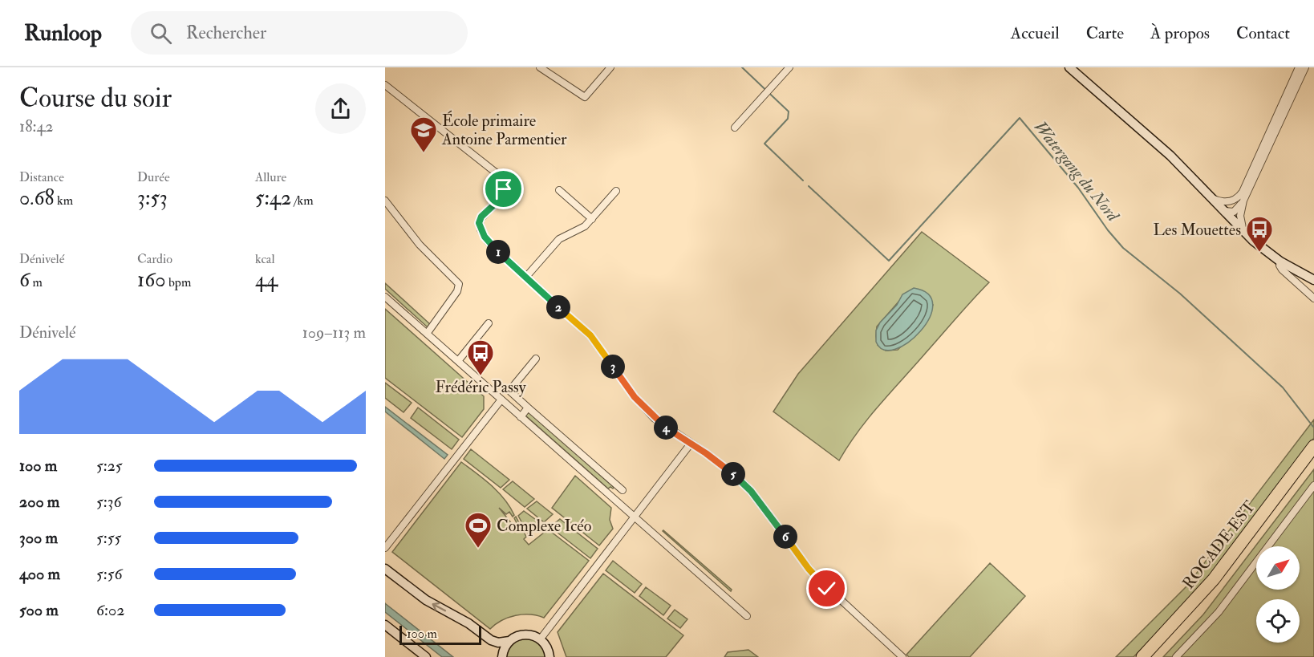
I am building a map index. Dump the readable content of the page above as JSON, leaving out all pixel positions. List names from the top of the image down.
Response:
{
  "streets": {
    "highway": ["ROCADE EST"]
  },
  "water": ["Watergang du Nord"],
  "places": {
    "school or university": ["École primaire Antoine Parmentier"],
    "bus stop": ["Les Mouettes", "Frédéric Passy"],
    "sports": ["Complexe Icéo"]
  },
  "scale_bar": "100 m",
  "north": "top right",
  "page": {
    "header": "Runloop",
    "search": "Rechercher",
    "nav": [
      "Accueil",
      "Carte",
      "À propos",
      "Contact"
    ],
    "heading": ["Course du soir", "18:42"],
    "stats": [
      ["Distance", "0.68 km"],
      ["Durée", "3:53"],
      ["Allure", "5:42 /km"],
      ["Dénivelé", "6 m"],
      ["Cardio", "160 bpm"],
      ["kcal", "44"]
    ],
    "pins": [
      "1",
      "2",
      "3",
      "4",
      "5",
      "6"
    ],
    "chart": ["Dénivelé", "109–113 m"],
    "list": [
      {
        "name": "100 m",
        "note": "5:25"
      },
      {
        "name": "200 m",
        "note": "5:36"
      },
      {
        "name": "300 m",
        "note": "5:55"
      },
      {
        "name": "400 m",
        "note": "5:56"
      },
      {
        "name": "500 m",
        "note": "6:02"
      }
    ],
    "scale": "100 m"
  }
}
